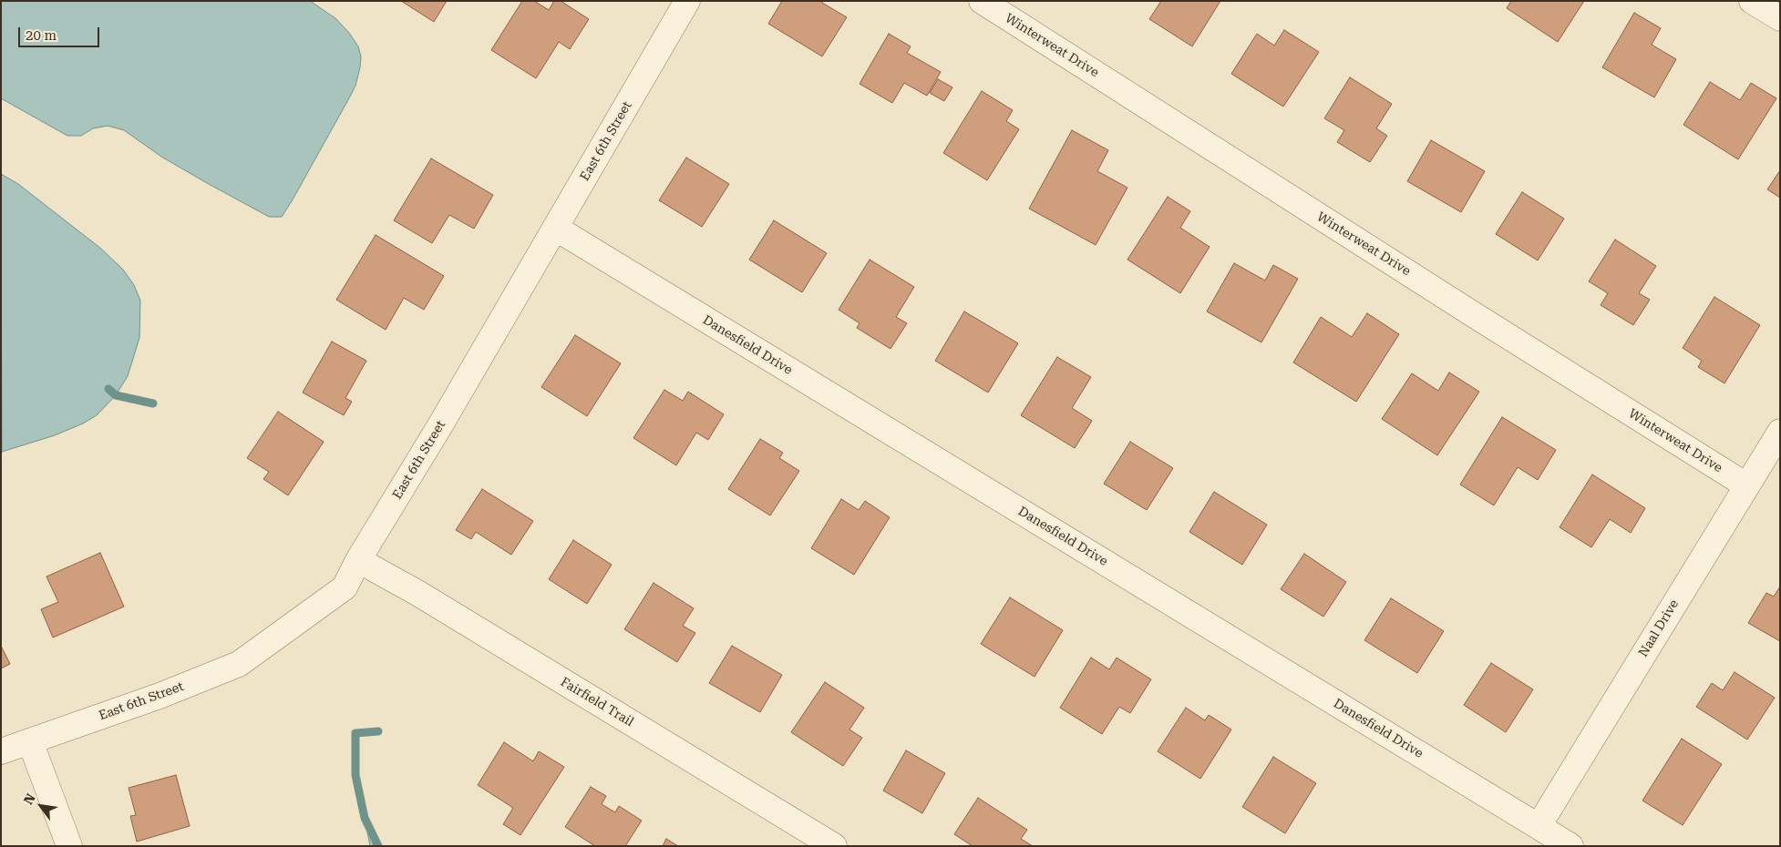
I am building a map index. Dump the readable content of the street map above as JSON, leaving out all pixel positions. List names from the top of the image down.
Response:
{
  "streets": {
    "street": [
      "Winterweat Drive",
      "East 6th Street",
      "Danesfield Drive",
      "Naal Drive",
      "Fairfield Trail"
    ]
  },
  "crossings": [
    ["Winterweat Drive", "Naal Drive"],
    ["East 6th Street", "Danesfield Drive"],
    ["East 6th Street", "Fairfield Trail"],
    ["Danesfield Drive", "Naal Drive"]
  ],
  "scale_bar": "20 m",
  "north": "top left"
}
